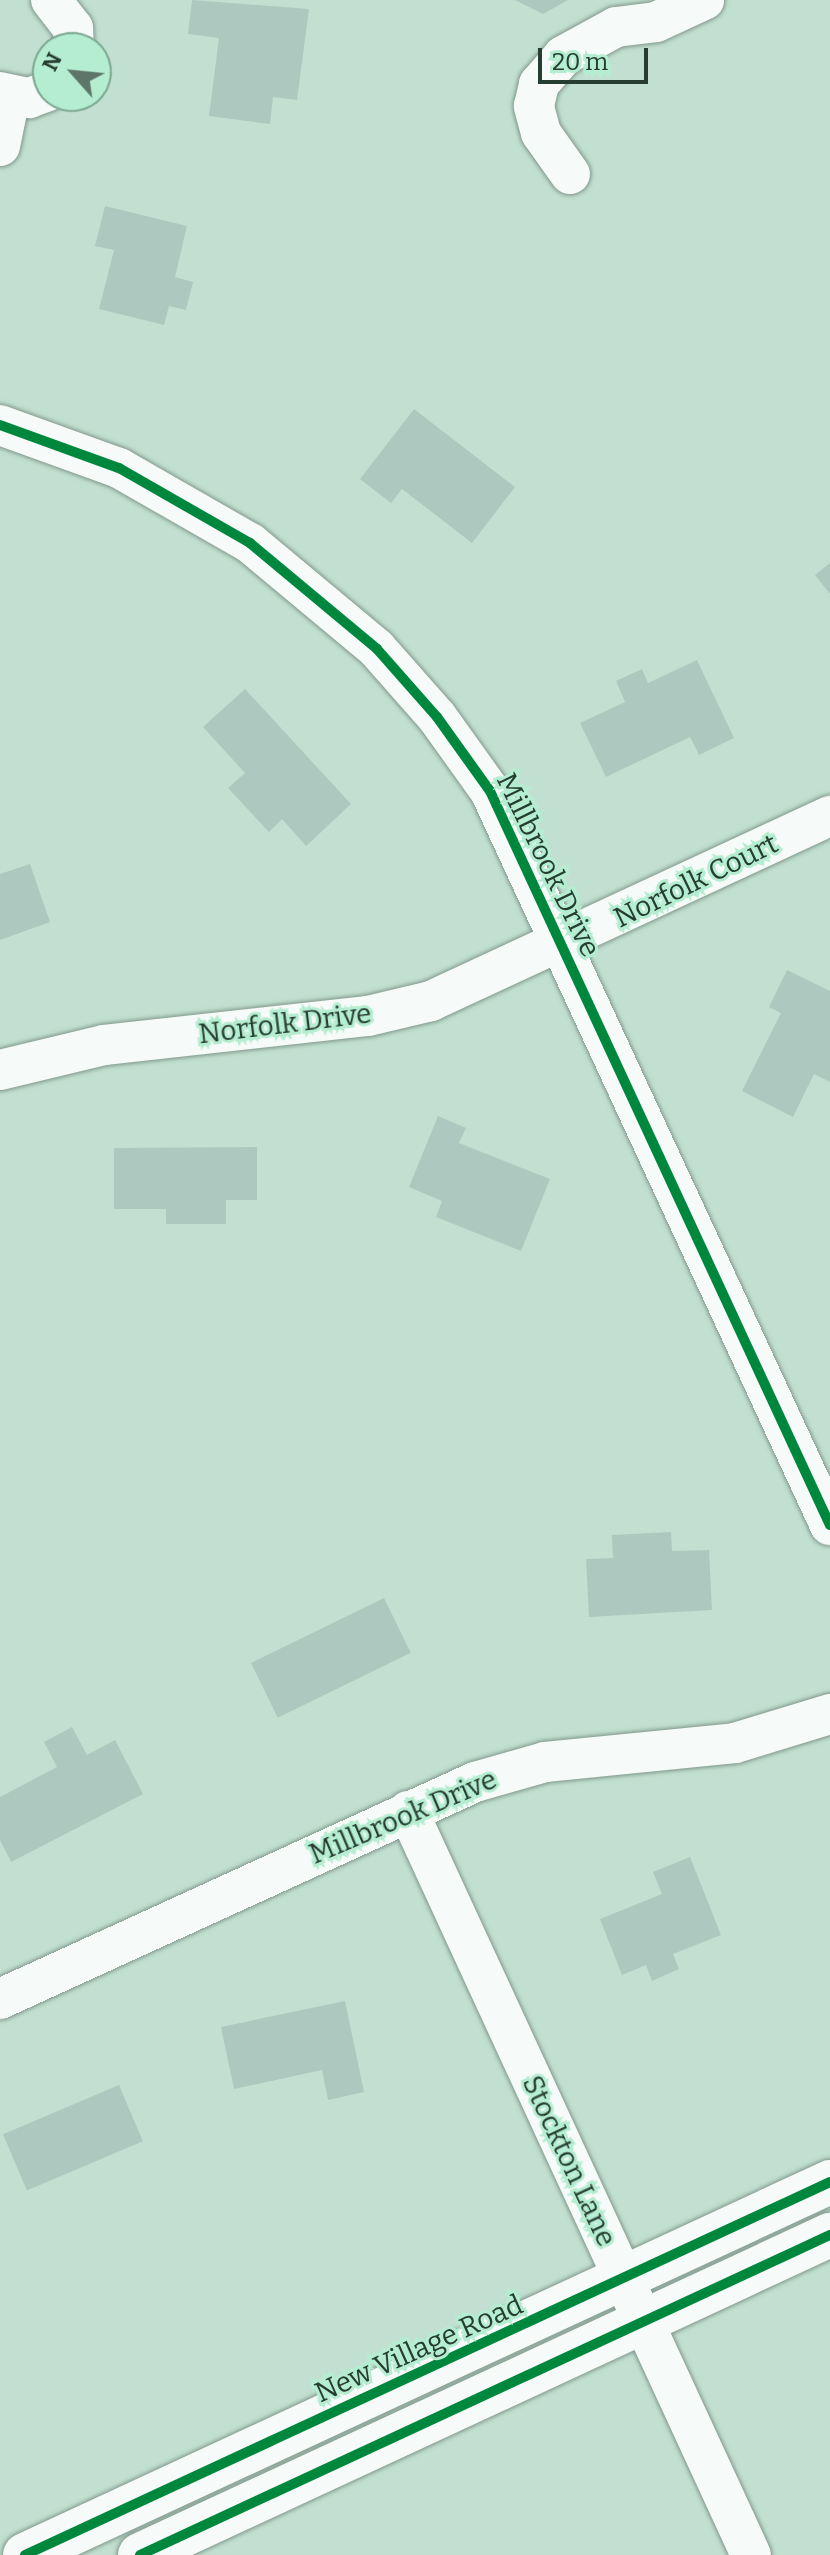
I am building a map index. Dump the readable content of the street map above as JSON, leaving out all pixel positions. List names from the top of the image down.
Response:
{
  "streets": {
    "main road": ["New Village Road"],
    "street": [
      "Millbrook Drive",
      "Norfolk Court",
      "Norfolk Drive",
      "Stockton Lane"
    ]
  },
  "crossings": [
    ["Millbrook Drive", "Norfolk Court"],
    ["Millbrook Drive", "Norfolk Drive"],
    ["Millbrook Drive", "Stockton Lane"],
    ["Norfolk Court", "Norfolk Drive"],
    ["Stockton Lane", "New Village Road"]
  ],
  "scale_bar": "20 m",
  "north": "top left"
}
